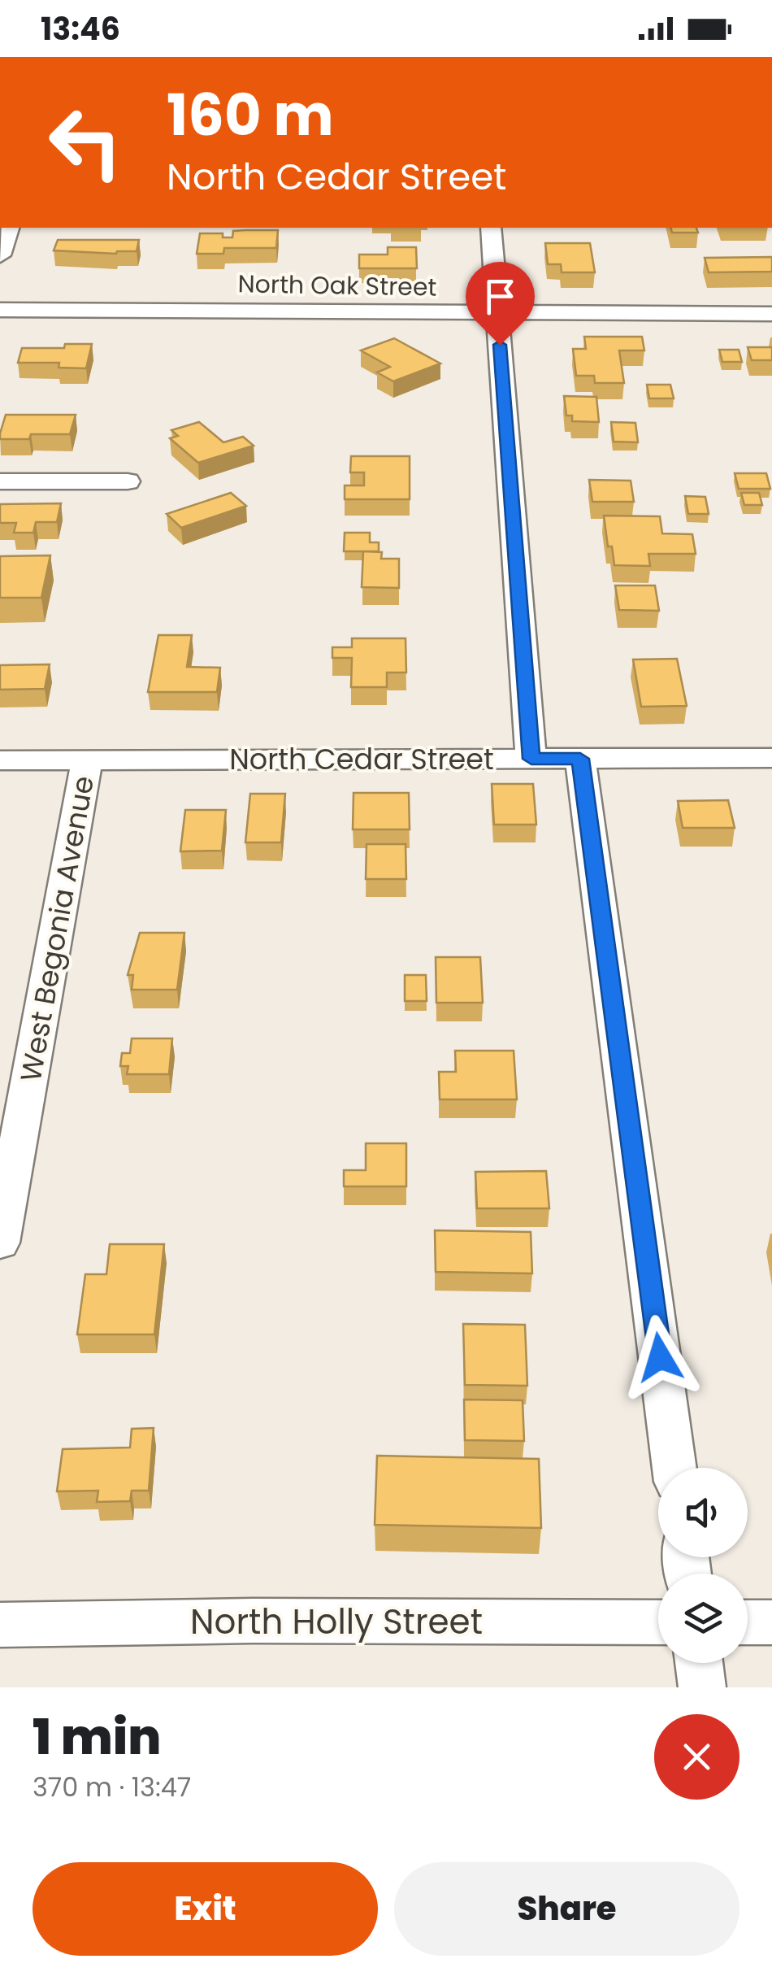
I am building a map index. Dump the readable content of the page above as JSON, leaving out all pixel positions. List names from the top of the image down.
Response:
{
  "streets": {
    "street": [
      "North Oak Street",
      "North Cedar Street",
      "West Begonia Avenue",
      "North Holly Street"
    ]
  },
  "crossings": [
    ["North Cedar Street", "West Begonia Avenue"]
  ],
  "page": {
    "status": "13:46",
    "turn": ["160 m", "North Cedar Street"],
    "heading": ["1 min", "370 m · 13:47"],
    "buttons": ["Exit", "Share"]
  }
}
